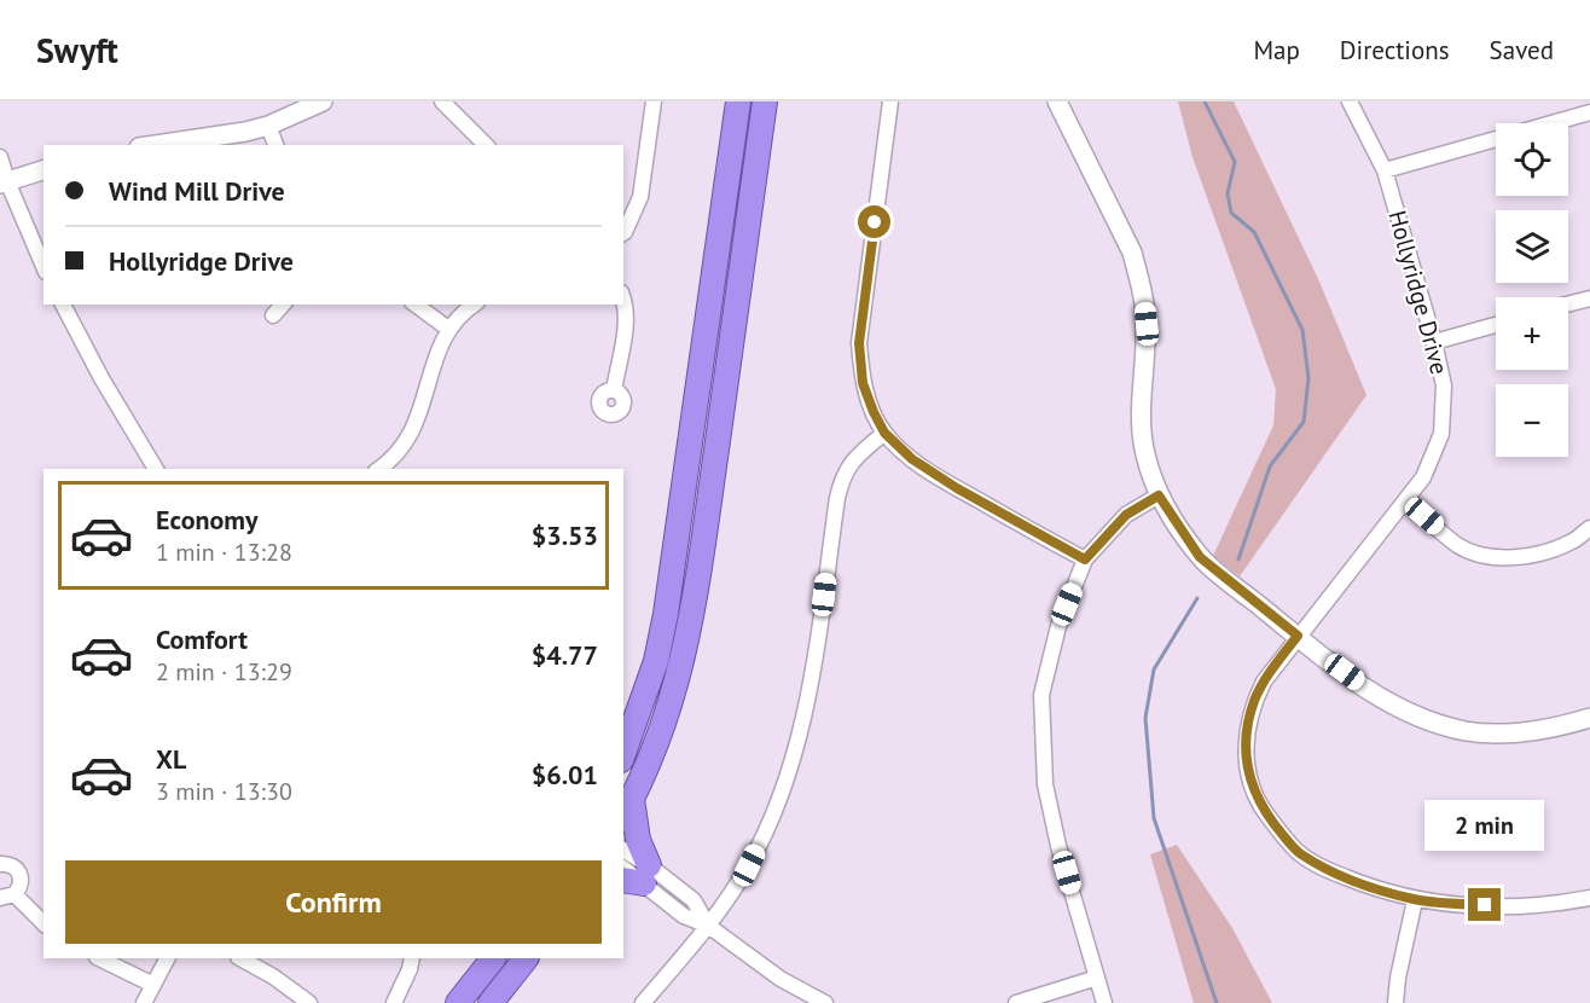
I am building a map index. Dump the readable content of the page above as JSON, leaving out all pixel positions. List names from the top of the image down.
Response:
{
  "streets": {
    "street": ["Hollyridge Drive"]
  },
  "page": {
    "header": "Swyft",
    "nav": ["Map", "Directions", "Saved"],
    "map_buttons": ["+", "−"],
    "banner": ["Wind Mill Drive", "Hollyridge Drive"],
    "list": [
      {
        "name": "Economy",
        "note": "1 min · 13:28",
        "value": "$3.53"
      },
      {
        "name": "Comfort",
        "note": "2 min · 13:29",
        "value": "$4.77"
      },
      {
        "name": "XL",
        "note": "3 min · 13:30",
        "value": "$6.01"
      }
    ],
    "bubble": "2 min",
    "buttons": "Confirm"
  }
}
